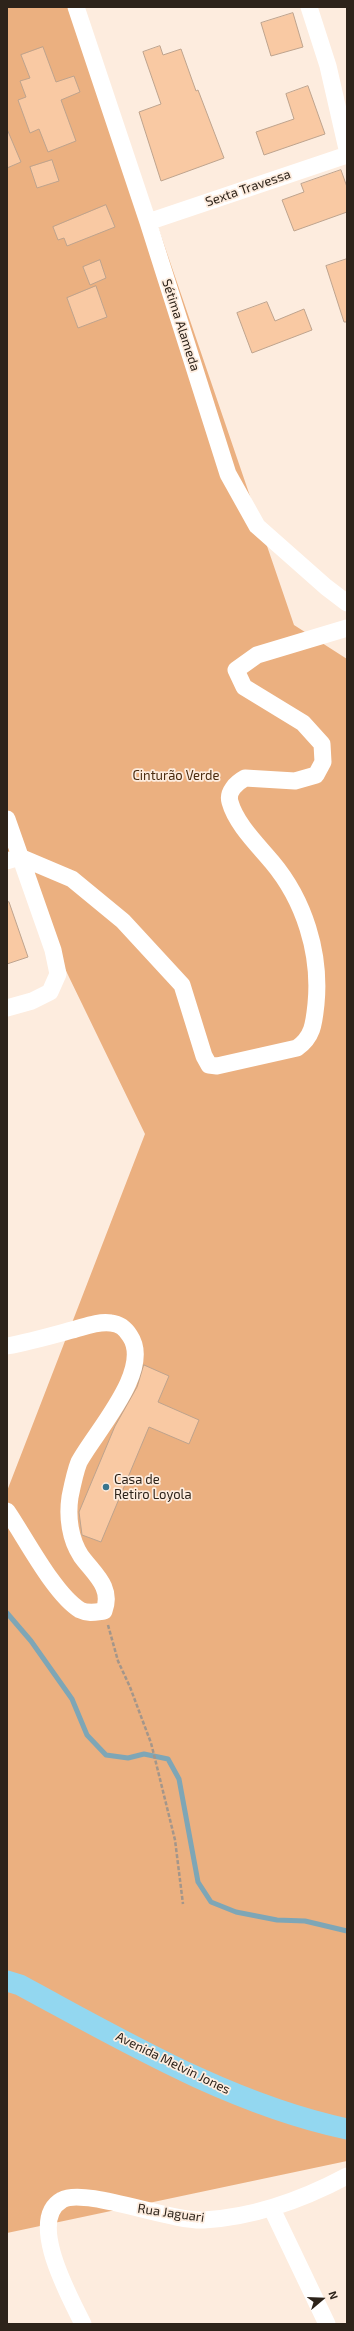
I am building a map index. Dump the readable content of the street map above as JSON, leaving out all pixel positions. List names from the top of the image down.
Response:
{
  "streets": {
    "main road": ["Avenida Melvin Jones"],
    "street": ["Sexta Travessa", "Sétima Alameda", "Rua Jaguari"]
  },
  "crossings": [
    ["Sexta Travessa", "Sétima Alameda"]
  ],
  "parks": ["Cinturão Verde"],
  "places": ["Casa de Retiro Loyola"],
  "north": "right"
}
